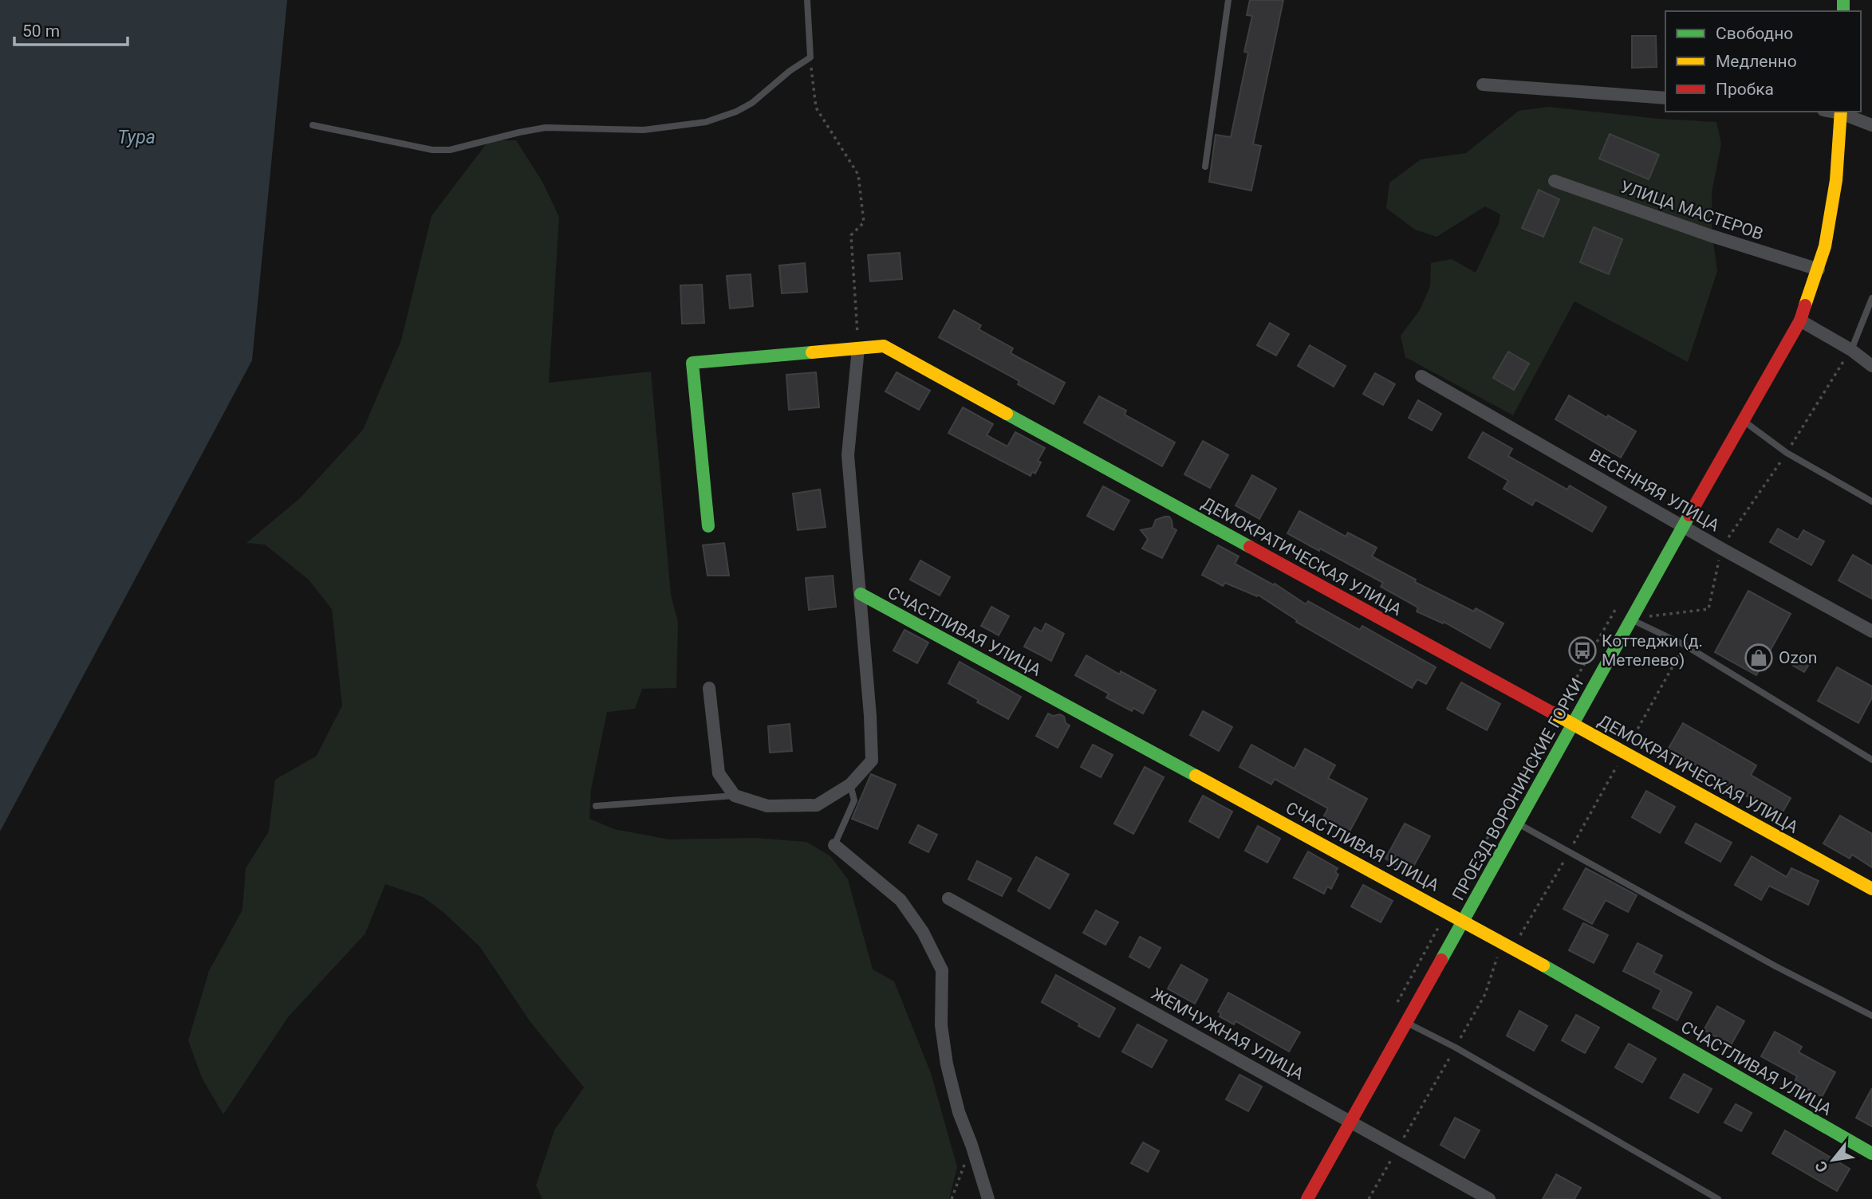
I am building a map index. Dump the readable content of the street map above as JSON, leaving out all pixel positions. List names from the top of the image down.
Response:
{
  "streets": {
    "street": [
      "УЛИЦА МАСТЕРОВ",
      "ВЕСЕННЯЯ УЛИЦА",
      "ДЕМОКРАТИЧЕСКАЯ УЛИЦА",
      "СЧАСТЛИВАЯ УЛИЦА",
      "ПРОЕЗД ВОРОНИНСКИЕ ГОРКИ",
      "ЖЕМЧУЖНАЯ УЛИЦА"
    ]
  },
  "crossings": [
    ["УЛИЦА МАСТЕРОВ", "ПРОЕЗД ВОРОНИНСКИЕ ГОРКИ"],
    ["ВЕСЕННЯЯ УЛИЦА", "ПРОЕЗД ВОРОНИНСКИЕ ГОРКИ"],
    ["ДЕМОКРАТИЧЕСКАЯ УЛИЦА", "ПРОЕЗД ВОРОНИНСКИЕ ГОРКИ"],
    ["СЧАСТЛИВАЯ УЛИЦА", "ПРОЕЗД ВОРОНИНСКИЕ ГОРКИ"],
    ["ПРОЕЗД ВОРОНИНСКИЕ ГОРКИ", "ЖЕМЧУЖНАЯ УЛИЦА"]
  ],
  "water": ["Тура"],
  "places": {
    "bus stop": ["Коттеджи (д. Метелево)"],
    "shop": ["Ozon"]
  },
  "legend": ["Свободно", "Медленно", "Пробка"],
  "scale_bar": "50 m",
  "north": "bottom left"
}
